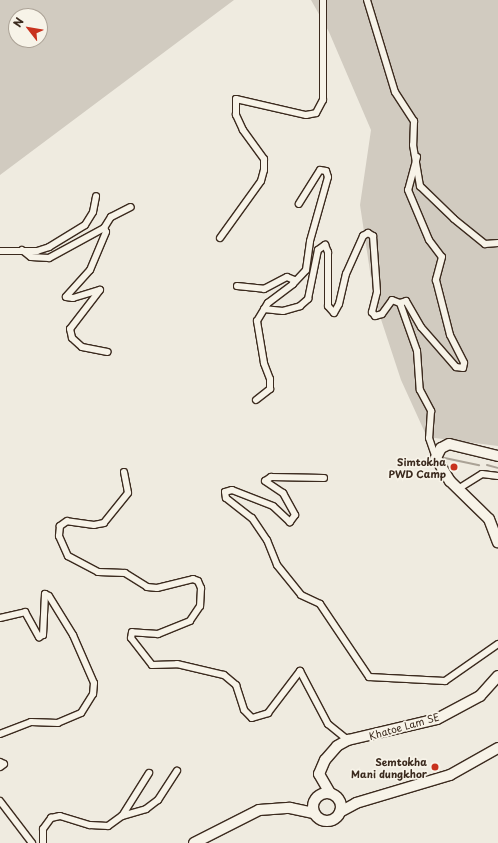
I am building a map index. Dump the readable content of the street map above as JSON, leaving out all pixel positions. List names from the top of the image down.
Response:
{
  "streets": {
    "main road": ["Khatoe Lam SE"]
  },
  "places": ["Simtokha PWD Camp", "Semtokha Mani dungkhor"],
  "north": "top left"
}
